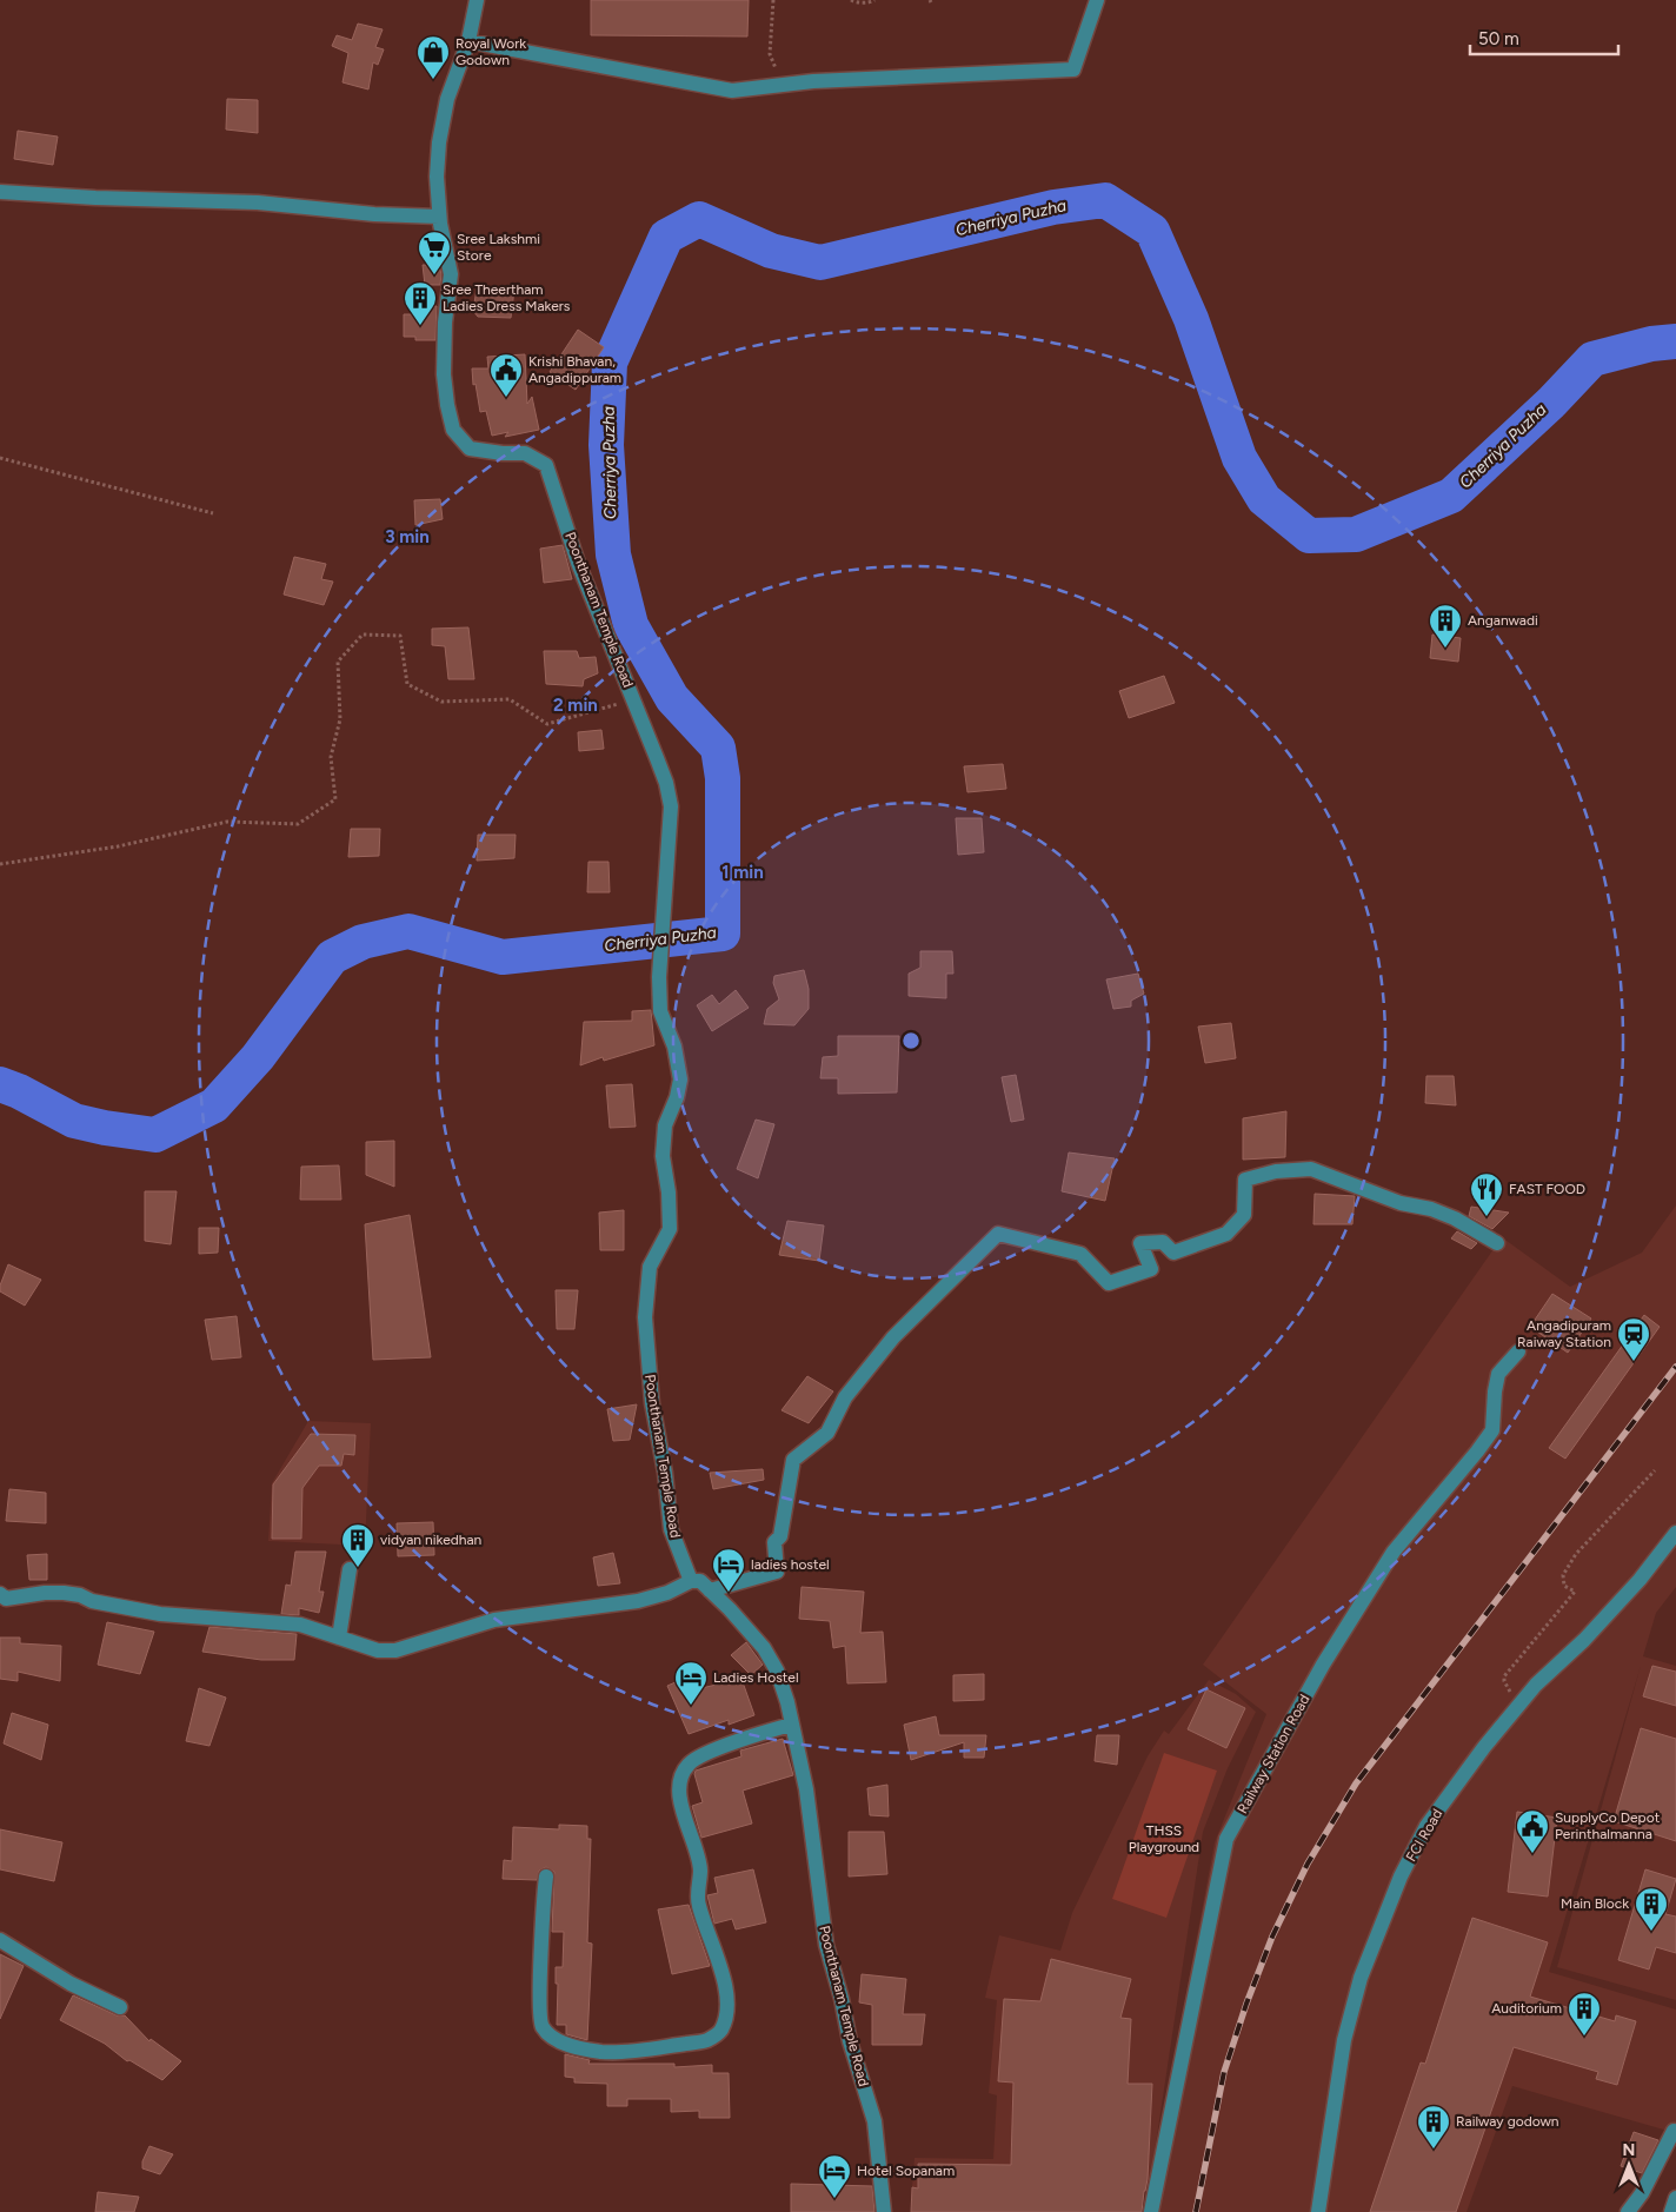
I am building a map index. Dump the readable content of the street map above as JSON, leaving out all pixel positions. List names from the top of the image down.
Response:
{
  "streets": {
    "street": ["Poonthanam Temple Road", "Railway Station Road", "FCI Road"]
  },
  "water": ["Cherriya Puzha"],
  "parks": ["THSS Playground"],
  "places": {
    "shop": ["Royal Work Godown"],
    "supermarket": ["Sree Lakshmi Store"],
    "building": [
      "Sree Theertham Ladies Dress Makers",
      "Anganwadi",
      "vidyan nikedhan",
      "Main Block",
      "Auditorium",
      "Railway godown"
    ],
    "public building": ["Krishi Bhavan, Angadippuram", "SupplyCo Depot Perinthalmanna"],
    "restaurant": ["FAST FOOD"],
    "station": ["Angadipuram Raiway Station"],
    "hotel": ["ladies hostel", "Ladies Hostel", "Hotel Sopanam"]
  },
  "scale_bar": "50 m",
  "north": "top",
  "rings": ["3 min", "2 min", "1 min"]
}
